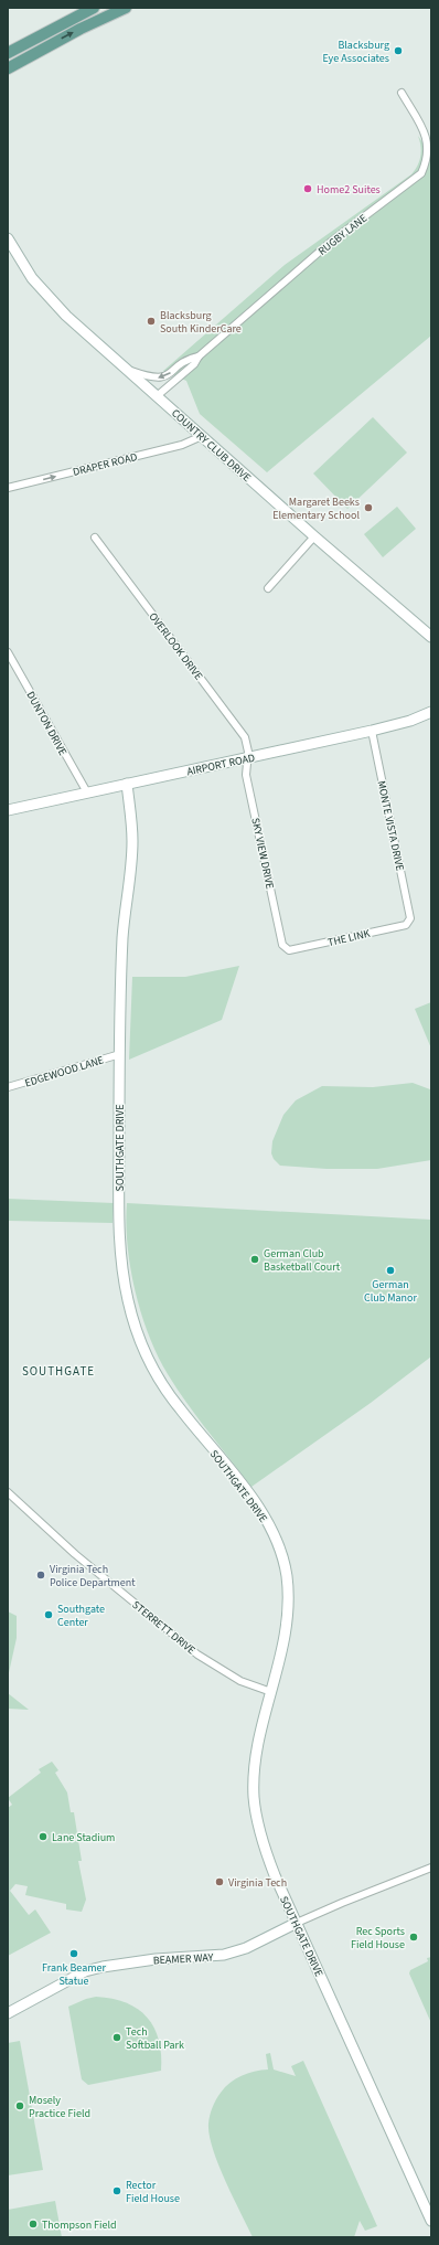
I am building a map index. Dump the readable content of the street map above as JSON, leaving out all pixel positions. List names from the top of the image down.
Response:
{
  "streets": {
    "street": [
      "RUGBY LANE",
      "COUNTRY CLUB DRIVE",
      "DRAPER ROAD",
      "OVERLOOK DRIVE",
      "DUNTON DRIVE",
      "AIRPORT ROAD",
      "MONTE VISTA DRIVE",
      "SKY VIEW DRIVE",
      "THE LINK",
      "EDGEWOOD LANE",
      "SOUTHGATE DRIVE",
      "STERRETT DRIVE",
      "BEAMER WAY"
    ]
  },
  "crossings": [
    ["RUGBY LANE", "COUNTRY CLUB DRIVE"],
    ["COUNTRY CLUB DRIVE", "DRAPER ROAD"],
    ["OVERLOOK DRIVE", "AIRPORT ROAD"],
    ["OVERLOOK DRIVE", "SKY VIEW DRIVE"],
    ["DUNTON DRIVE", "AIRPORT ROAD"],
    ["AIRPORT ROAD", "MONTE VISTA DRIVE"],
    ["AIRPORT ROAD", "SKY VIEW DRIVE"],
    ["AIRPORT ROAD", "SOUTHGATE DRIVE"],
    ["MONTE VISTA DRIVE", "THE LINK"],
    ["SKY VIEW DRIVE", "THE LINK"],
    ["EDGEWOOD LANE", "SOUTHGATE DRIVE"],
    ["SOUTHGATE DRIVE", "STERRETT DRIVE"],
    ["SOUTHGATE DRIVE", "BEAMER WAY"]
  ],
  "one_way": ["DRAPER ROAD"],
  "districts": ["SOUTHGATE"],
  "places": [
    "Blacksburg Eye Associates",
    "Home2 Suites",
    "Blacksburg South KinderCare",
    "Margaret Beeks Elementary School",
    "German Club Basketball Court",
    "German Club Manor",
    "Virginia Tech Police Department",
    "Southgate Center",
    "Lane Stadium",
    "Virginia Tech",
    "Rec Sports Field House",
    "Frank Beamer Statue",
    "Tech Softball Park",
    "Mosely Practice Field",
    "Rector Field House",
    "Thompson Field"
  ]
}
